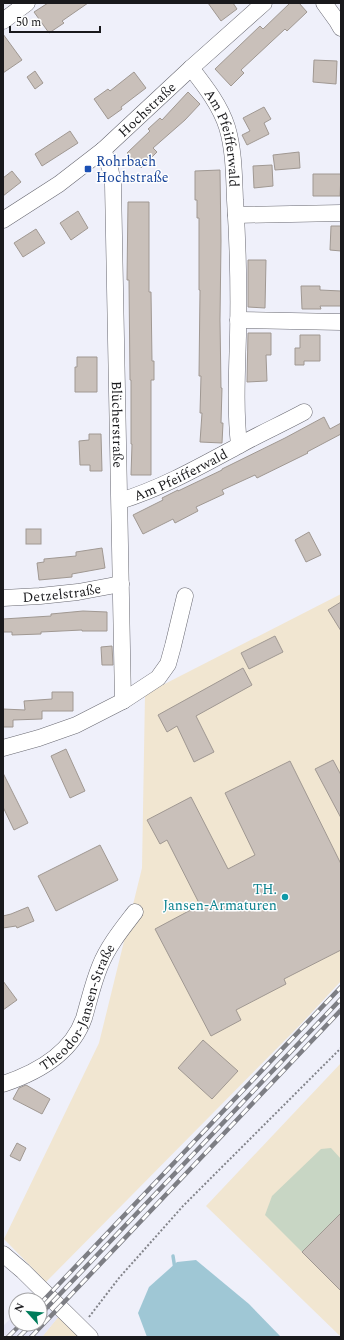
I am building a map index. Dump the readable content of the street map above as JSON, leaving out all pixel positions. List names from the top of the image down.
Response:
{
  "streets": {
    "street": [
      "Hochstraße",
      "Am Pfeifferwald",
      "Blücherstraße",
      "Detzelstraße",
      "Theodor-Jansen-Straße"
    ]
  },
  "crossings": [
    ["Hochstraße", "Am Pfeifferwald"],
    ["Hochstraße", "Blücherstraße"],
    ["Am Pfeifferwald", "Blücherstraße"],
    ["Blücherstraße", "Detzelstraße"]
  ],
  "places": {
    "transit": ["Rohrbach Hochstraße"],
    "other": ["TH. Jansen-Armaturen"]
  },
  "scale_bar": "50 m",
  "north": "top left"
}
